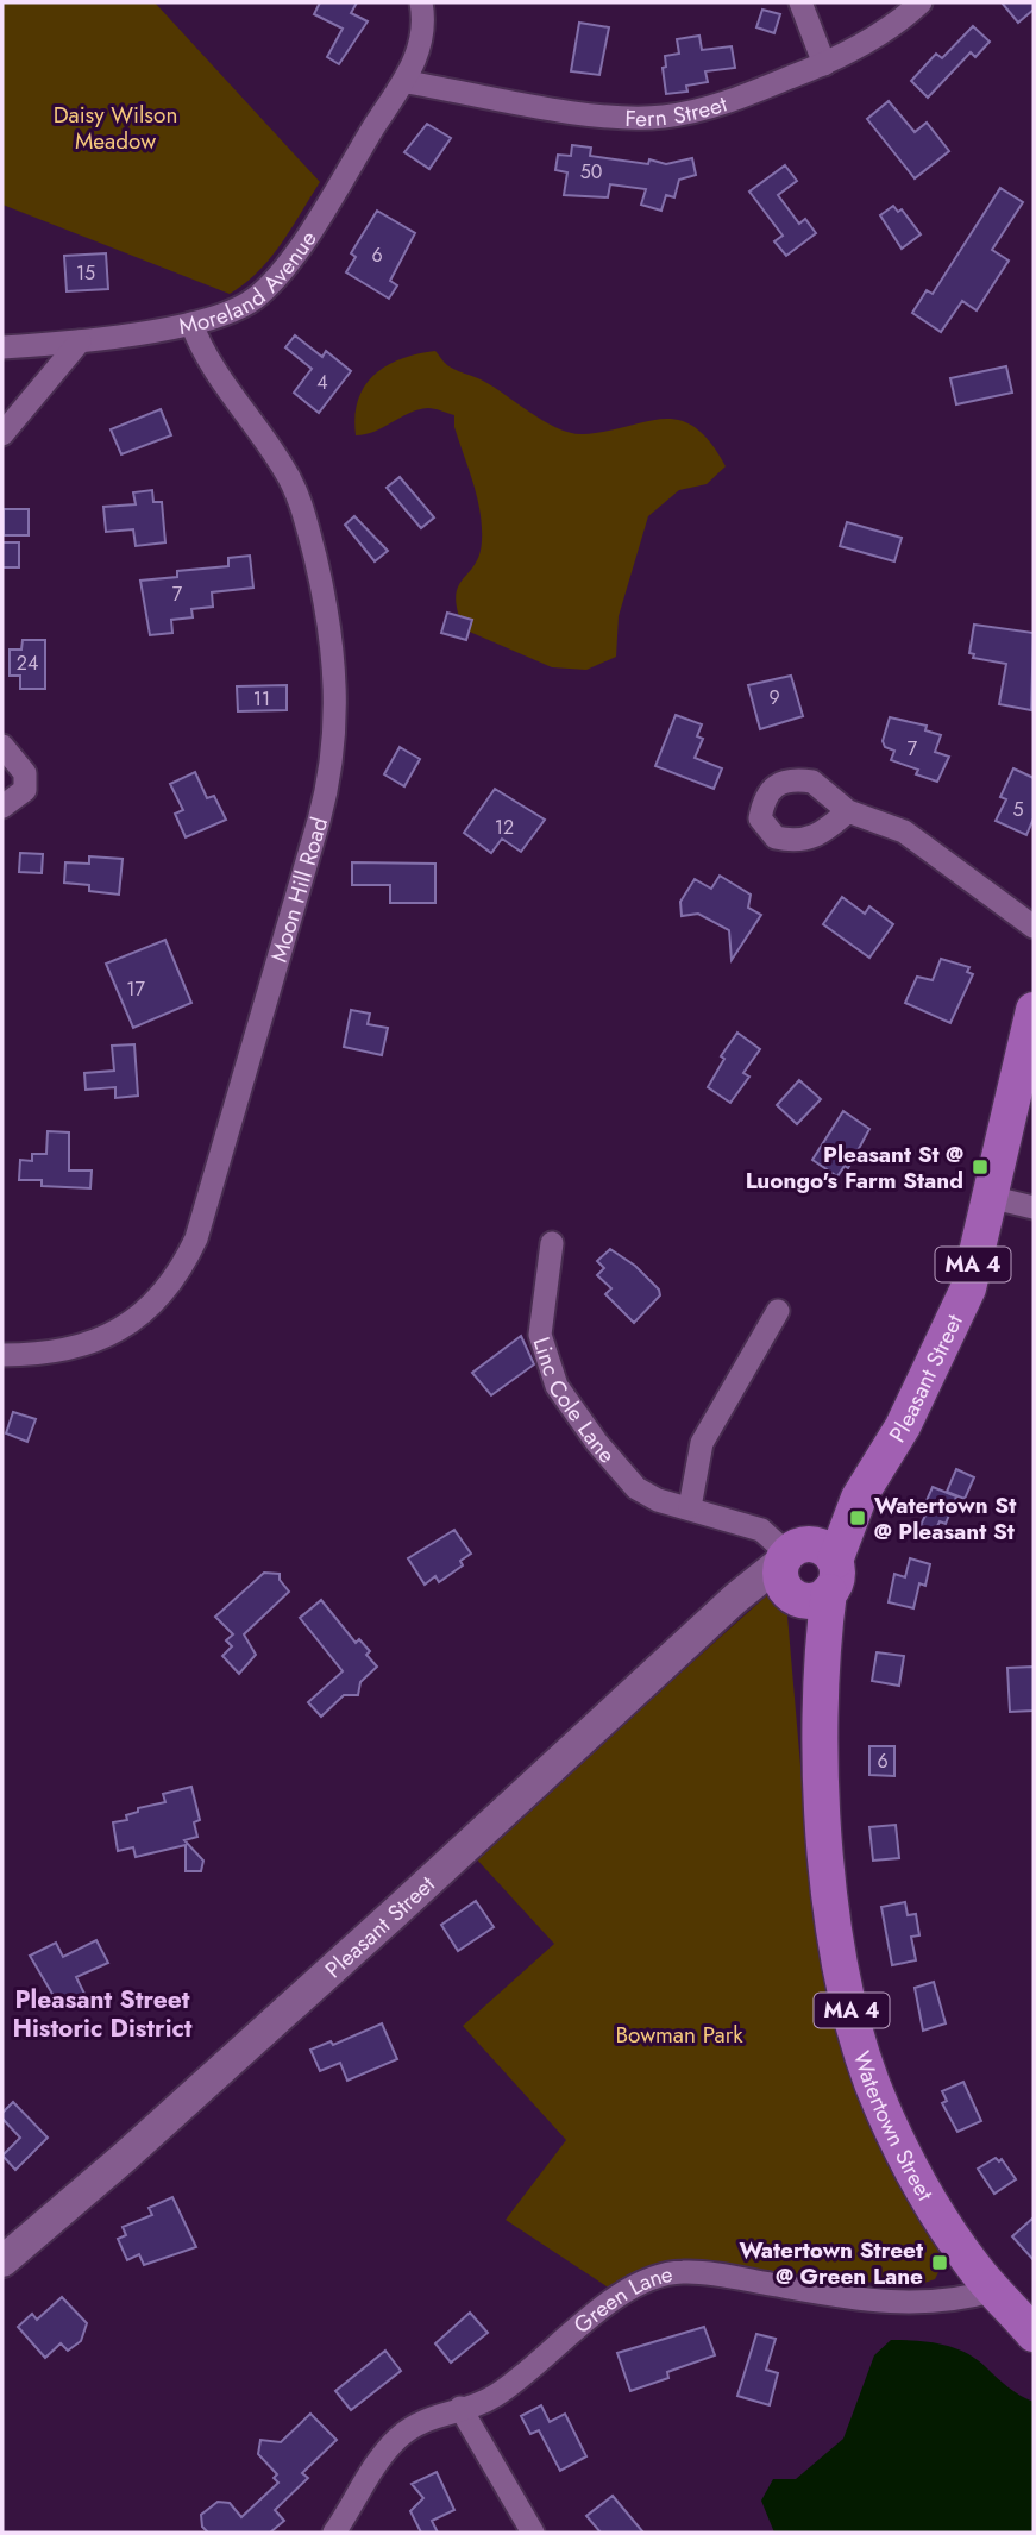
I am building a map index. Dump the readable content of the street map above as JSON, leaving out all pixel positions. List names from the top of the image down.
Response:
{
  "streets": {
    "main road": ["MA 4", "Pleasant Street", "Watertown Street"],
    "street": [
      "Fern Street",
      "Moreland Avenue",
      "Moon Hill Road",
      "Linc Cole Lane",
      "Green Lane"
    ]
  },
  "crossings": [
    ["Fern Street", "Moreland Avenue"],
    ["Moreland Avenue", "Moon Hill Road"],
    ["Pleasant Street", "Linc Cole Lane"],
    ["Pleasant Street", "Watertown Street"],
    ["Linc Cole Lane", "Watertown Street"],
    ["Watertown Street", "Green Lane"]
  ],
  "districts": ["Pleasant Street Historic District"],
  "parks": ["Daisy Wilson Meadow", "Bowman Park"],
  "places": {
    "transit": ["Pleasant St @ Luongo's Farm Stand", "Watertown St @ Pleasant St", "Watertown Street @ Green Lane"]
  },
  "house_numbers": [
    "50",
    "6",
    "15",
    "4",
    "7",
    "24",
    "9",
    "11",
    "7",
    "5",
    "12",
    "17",
    "6"
  ]
}
